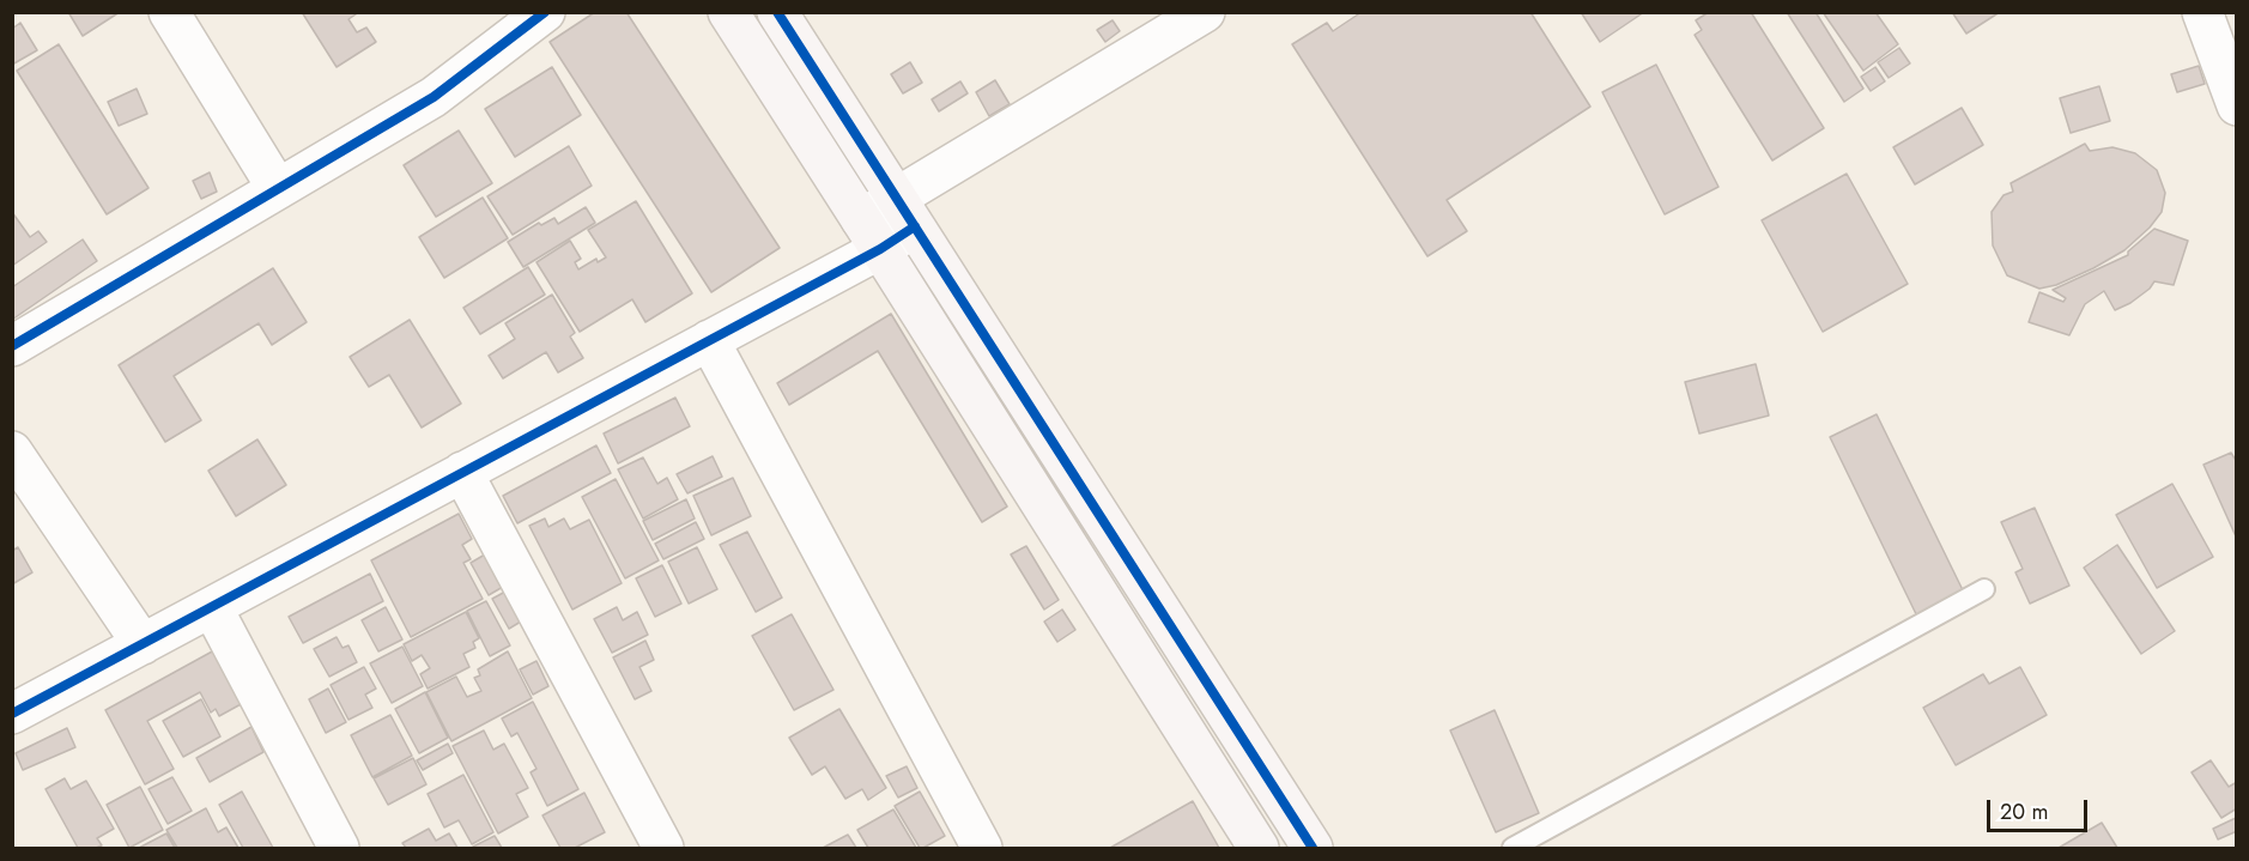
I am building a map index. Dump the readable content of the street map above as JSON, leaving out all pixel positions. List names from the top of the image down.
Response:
{
  "scale_bar": "20 m"
}
